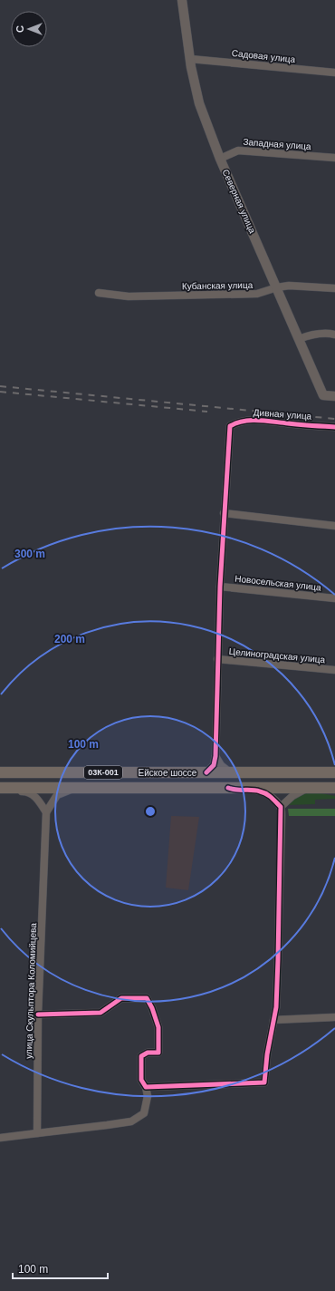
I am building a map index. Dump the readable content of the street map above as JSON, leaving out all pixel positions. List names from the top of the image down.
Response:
{
  "streets": {
    "main road": ["03К-001", "Ейское шоссе"],
    "street": [
      "Садовая улица",
      "Западная улица",
      "Северная улица",
      "Кубанская улица",
      "Дивная улица",
      "Новосельская улица",
      "Целиноградская улица",
      "улица Скульптора Коломийцева"
    ]
  },
  "crossings": [
    ["Садовая улица", "Северная улица"],
    ["Западная улица", "Северная улица"],
    ["Северная улица", "Кубанская улица"]
  ],
  "scale_bar": "100 m",
  "north": "left",
  "rings": ["300 m", "200 m", "100 m"]
}
